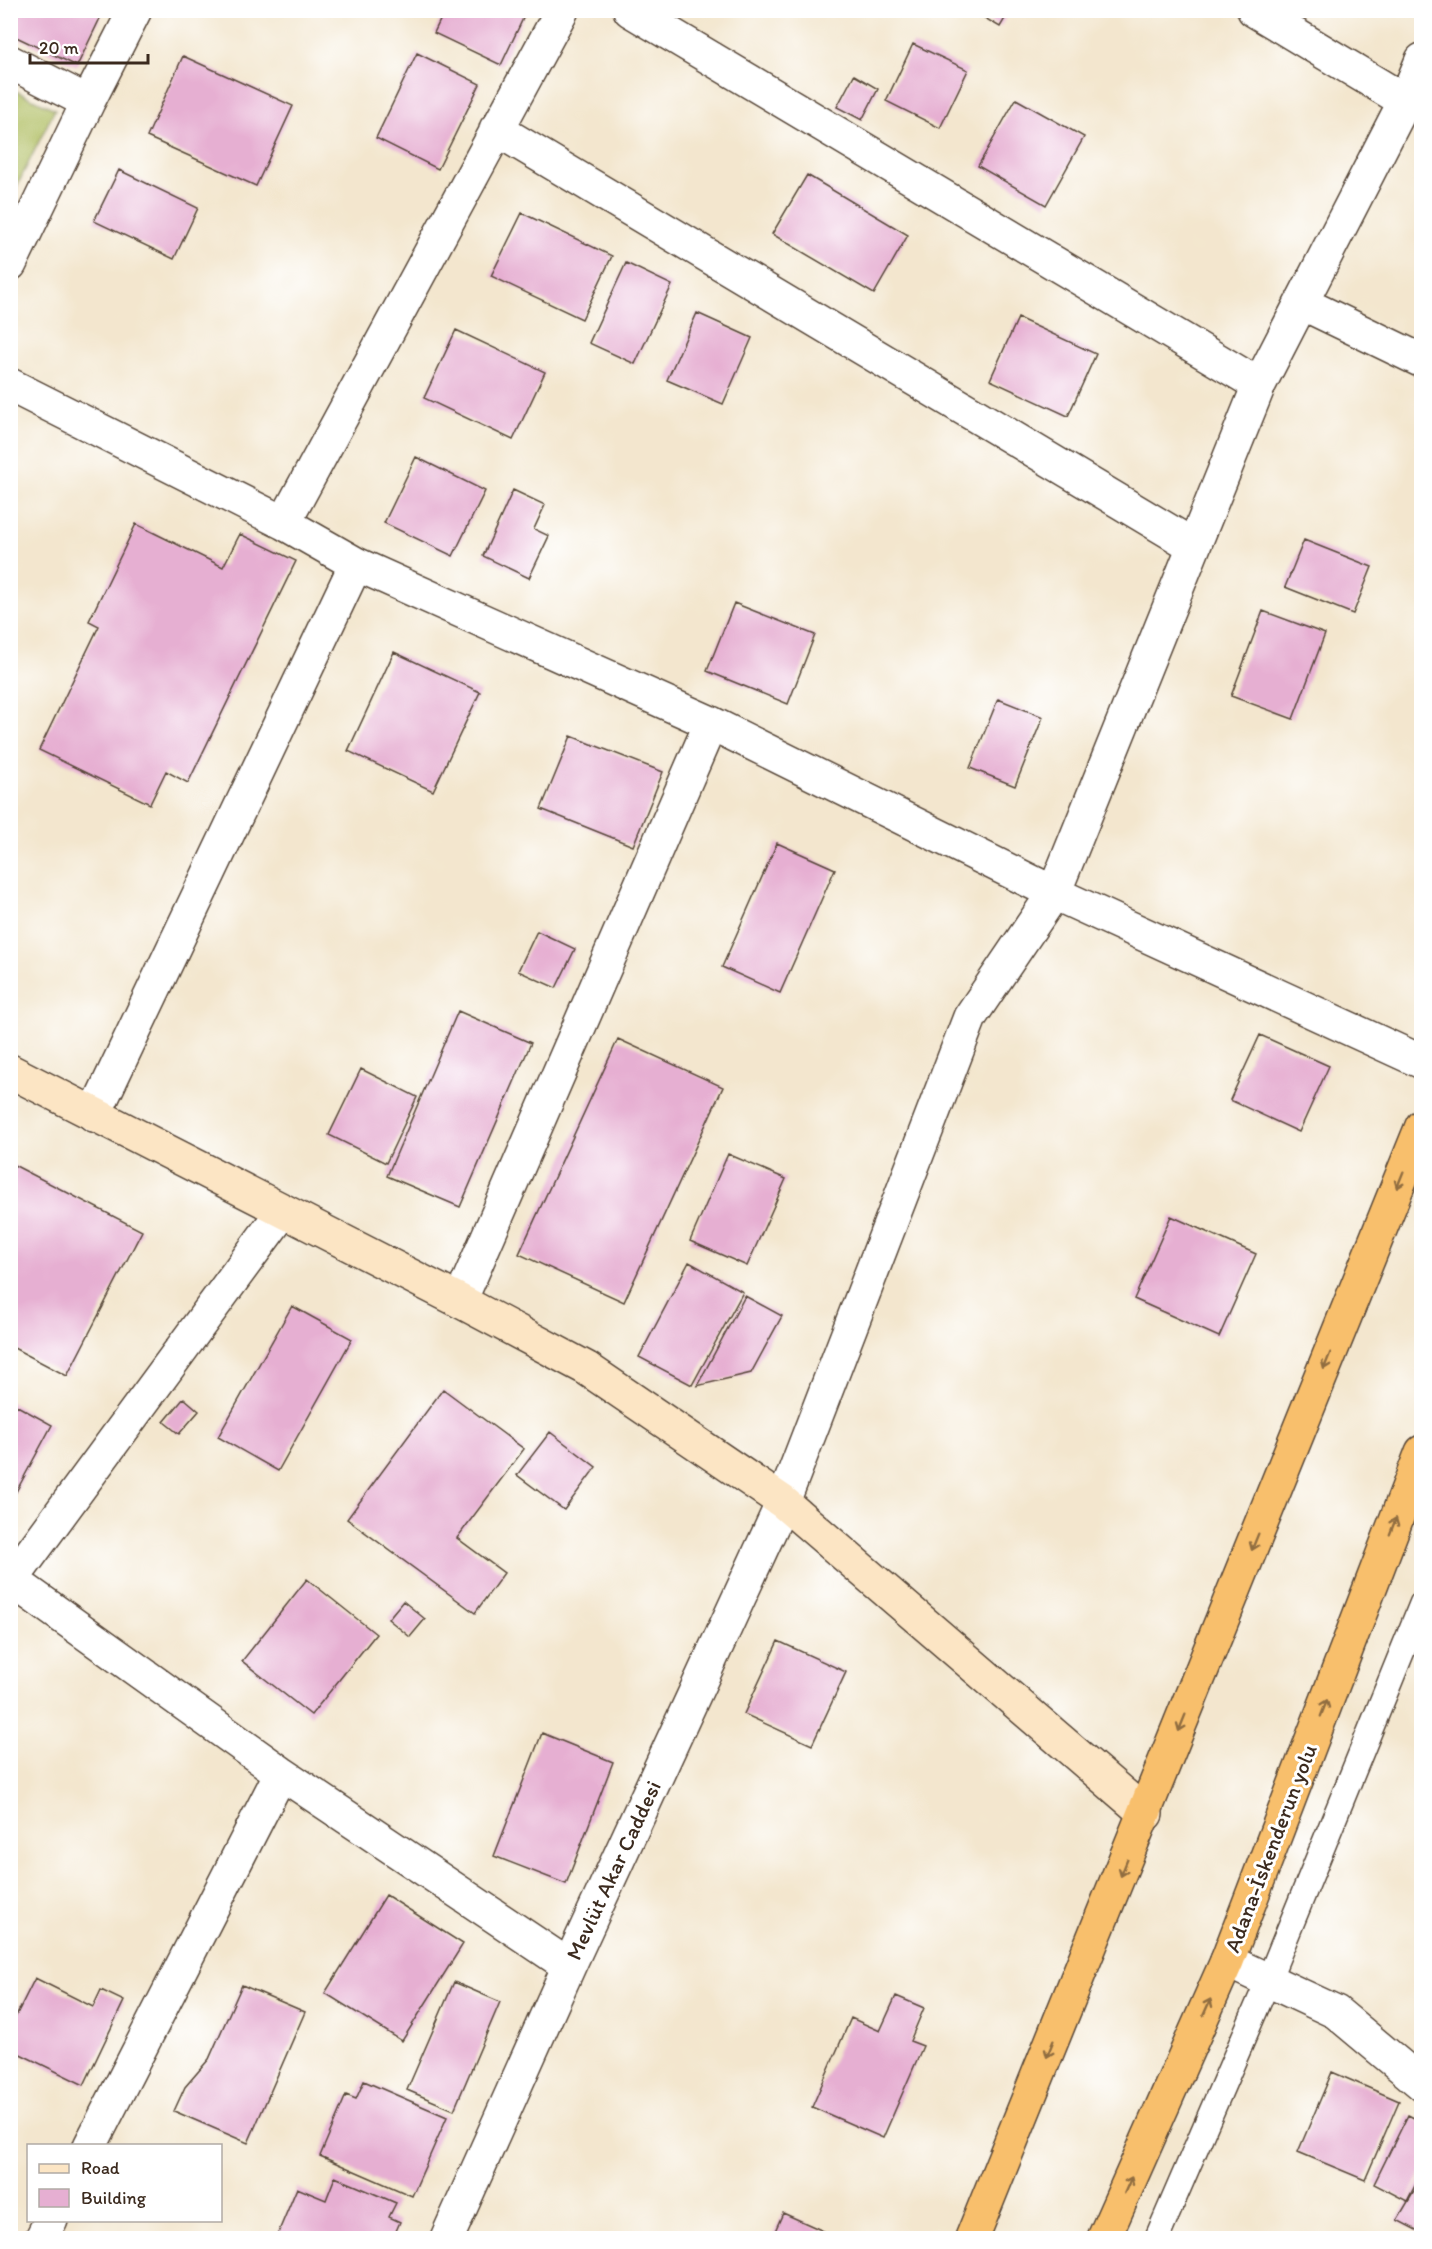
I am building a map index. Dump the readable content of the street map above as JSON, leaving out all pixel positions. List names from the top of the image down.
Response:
{
  "streets": {
    "highway": ["Adana-İskenderun yolu"],
    "street": ["Mevlüt Akar Caddesi"]
  },
  "legend": ["Road", "Building"],
  "scale_bar": "20 m"
}
